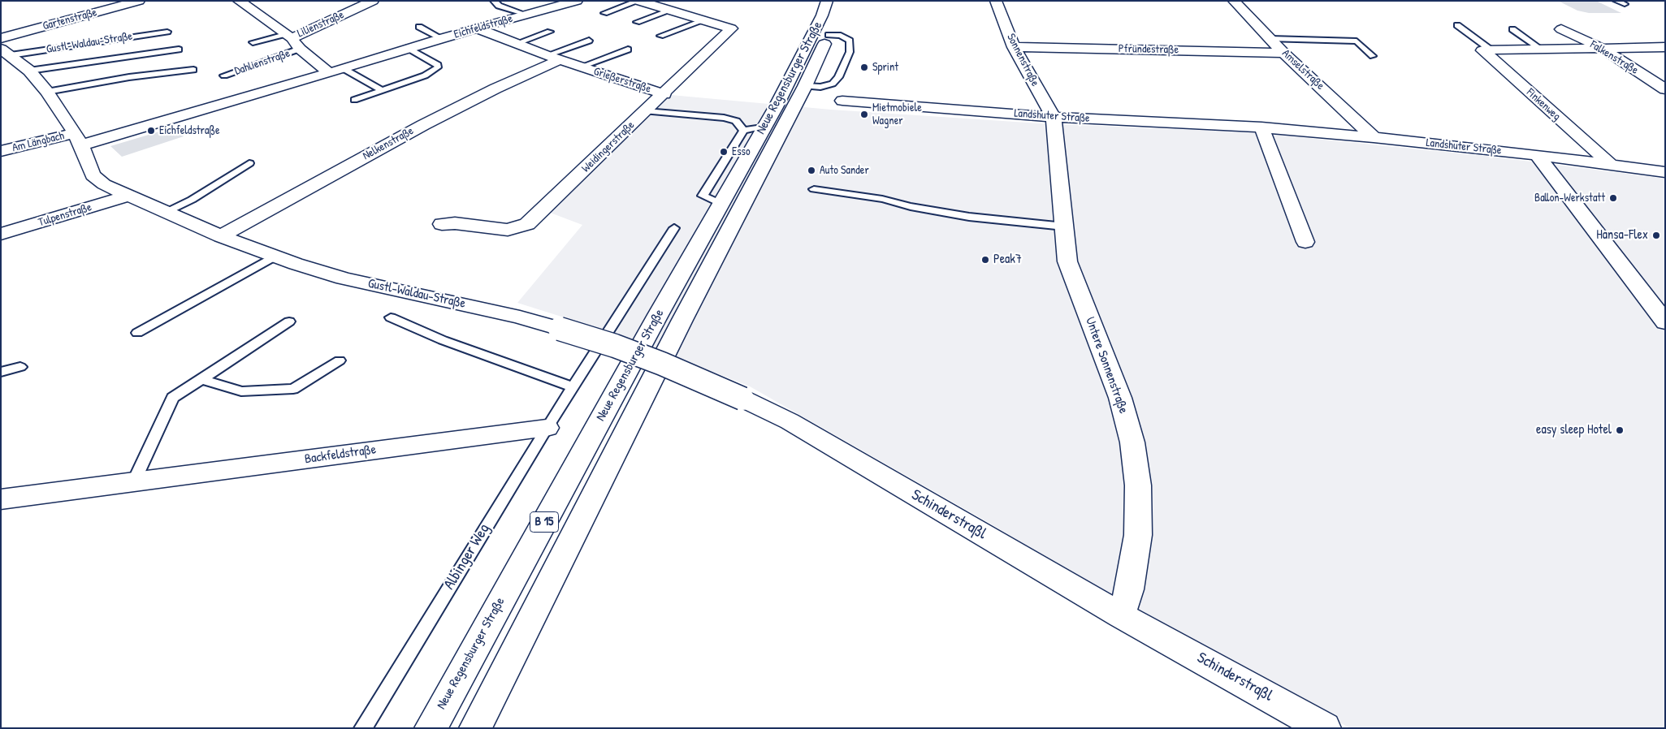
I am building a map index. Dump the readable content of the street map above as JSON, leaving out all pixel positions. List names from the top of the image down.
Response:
{
  "streets": {
    "main road": [
      "Gartenstraße",
      "Lilienstraße",
      "Eichfeldstraße",
      "Gustl-Waldau-Straße",
      "Pfründestraße",
      "Falkenstraße",
      "Sonnenstraße",
      "Dahlienstraße",
      "Amselstraße",
      "Neue Regensburger Straße",
      "Grießerstraße",
      "Finkenweg",
      "Landshuter Straße",
      "Am Längbach",
      "Nelkenstraße",
      "Weidingerstraße",
      "Tulpenstraße",
      "Untere Sonnenstraße",
      "Backfeldstraße",
      "Schinderstraßl",
      "B 15"
    ],
    "lane": ["Albinger Weg"]
  },
  "crossings": [
    ["Lilienstraße", "Dahlienstraße"],
    ["Eichfeldstraße", "Gustl-Waldau-Straße"],
    ["Eichfeldstraße", "Dahlienstraße"],
    ["Eichfeldstraße", "Grießerstraße"],
    ["Eichfeldstraße", "Am Längbach"],
    ["Gustl-Waldau-Straße", "Am Längbach"],
    ["Gustl-Waldau-Straße", "Nelkenstraße"],
    ["Gustl-Waldau-Straße", "Tulpenstraße"],
    ["Gustl-Waldau-Straße", "Schinderstraßl"],
    ["Pfründestraße", "Sonnenstraße"],
    ["Pfründestraße", "Amselstraße"],
    ["Sonnenstraße", "Landshuter Straße"],
    ["Sonnenstraße", "Untere Sonnenstraße"],
    ["Amselstraße", "Landshuter Straße"],
    ["Grießerstraße", "Nelkenstraße"],
    ["Grießerstraße", "Weidingerstraße"],
    ["Finkenweg", "Landshuter Straße"],
    ["Landshuter Straße", "Untere Sonnenstraße"],
    ["Untere Sonnenstraße", "Schinderstraßl"],
    ["Backfeldstraße", "Albinger Weg"]
  ],
  "places": [
    "Sprint",
    "Mietmobiele Wagner",
    "Eichfeldstraße",
    "Esso",
    "Auto Sander",
    "Ballon-Werkstatt",
    "Hansa-Flex",
    "Peak7",
    "easy sleep Hotel"
  ]
}
